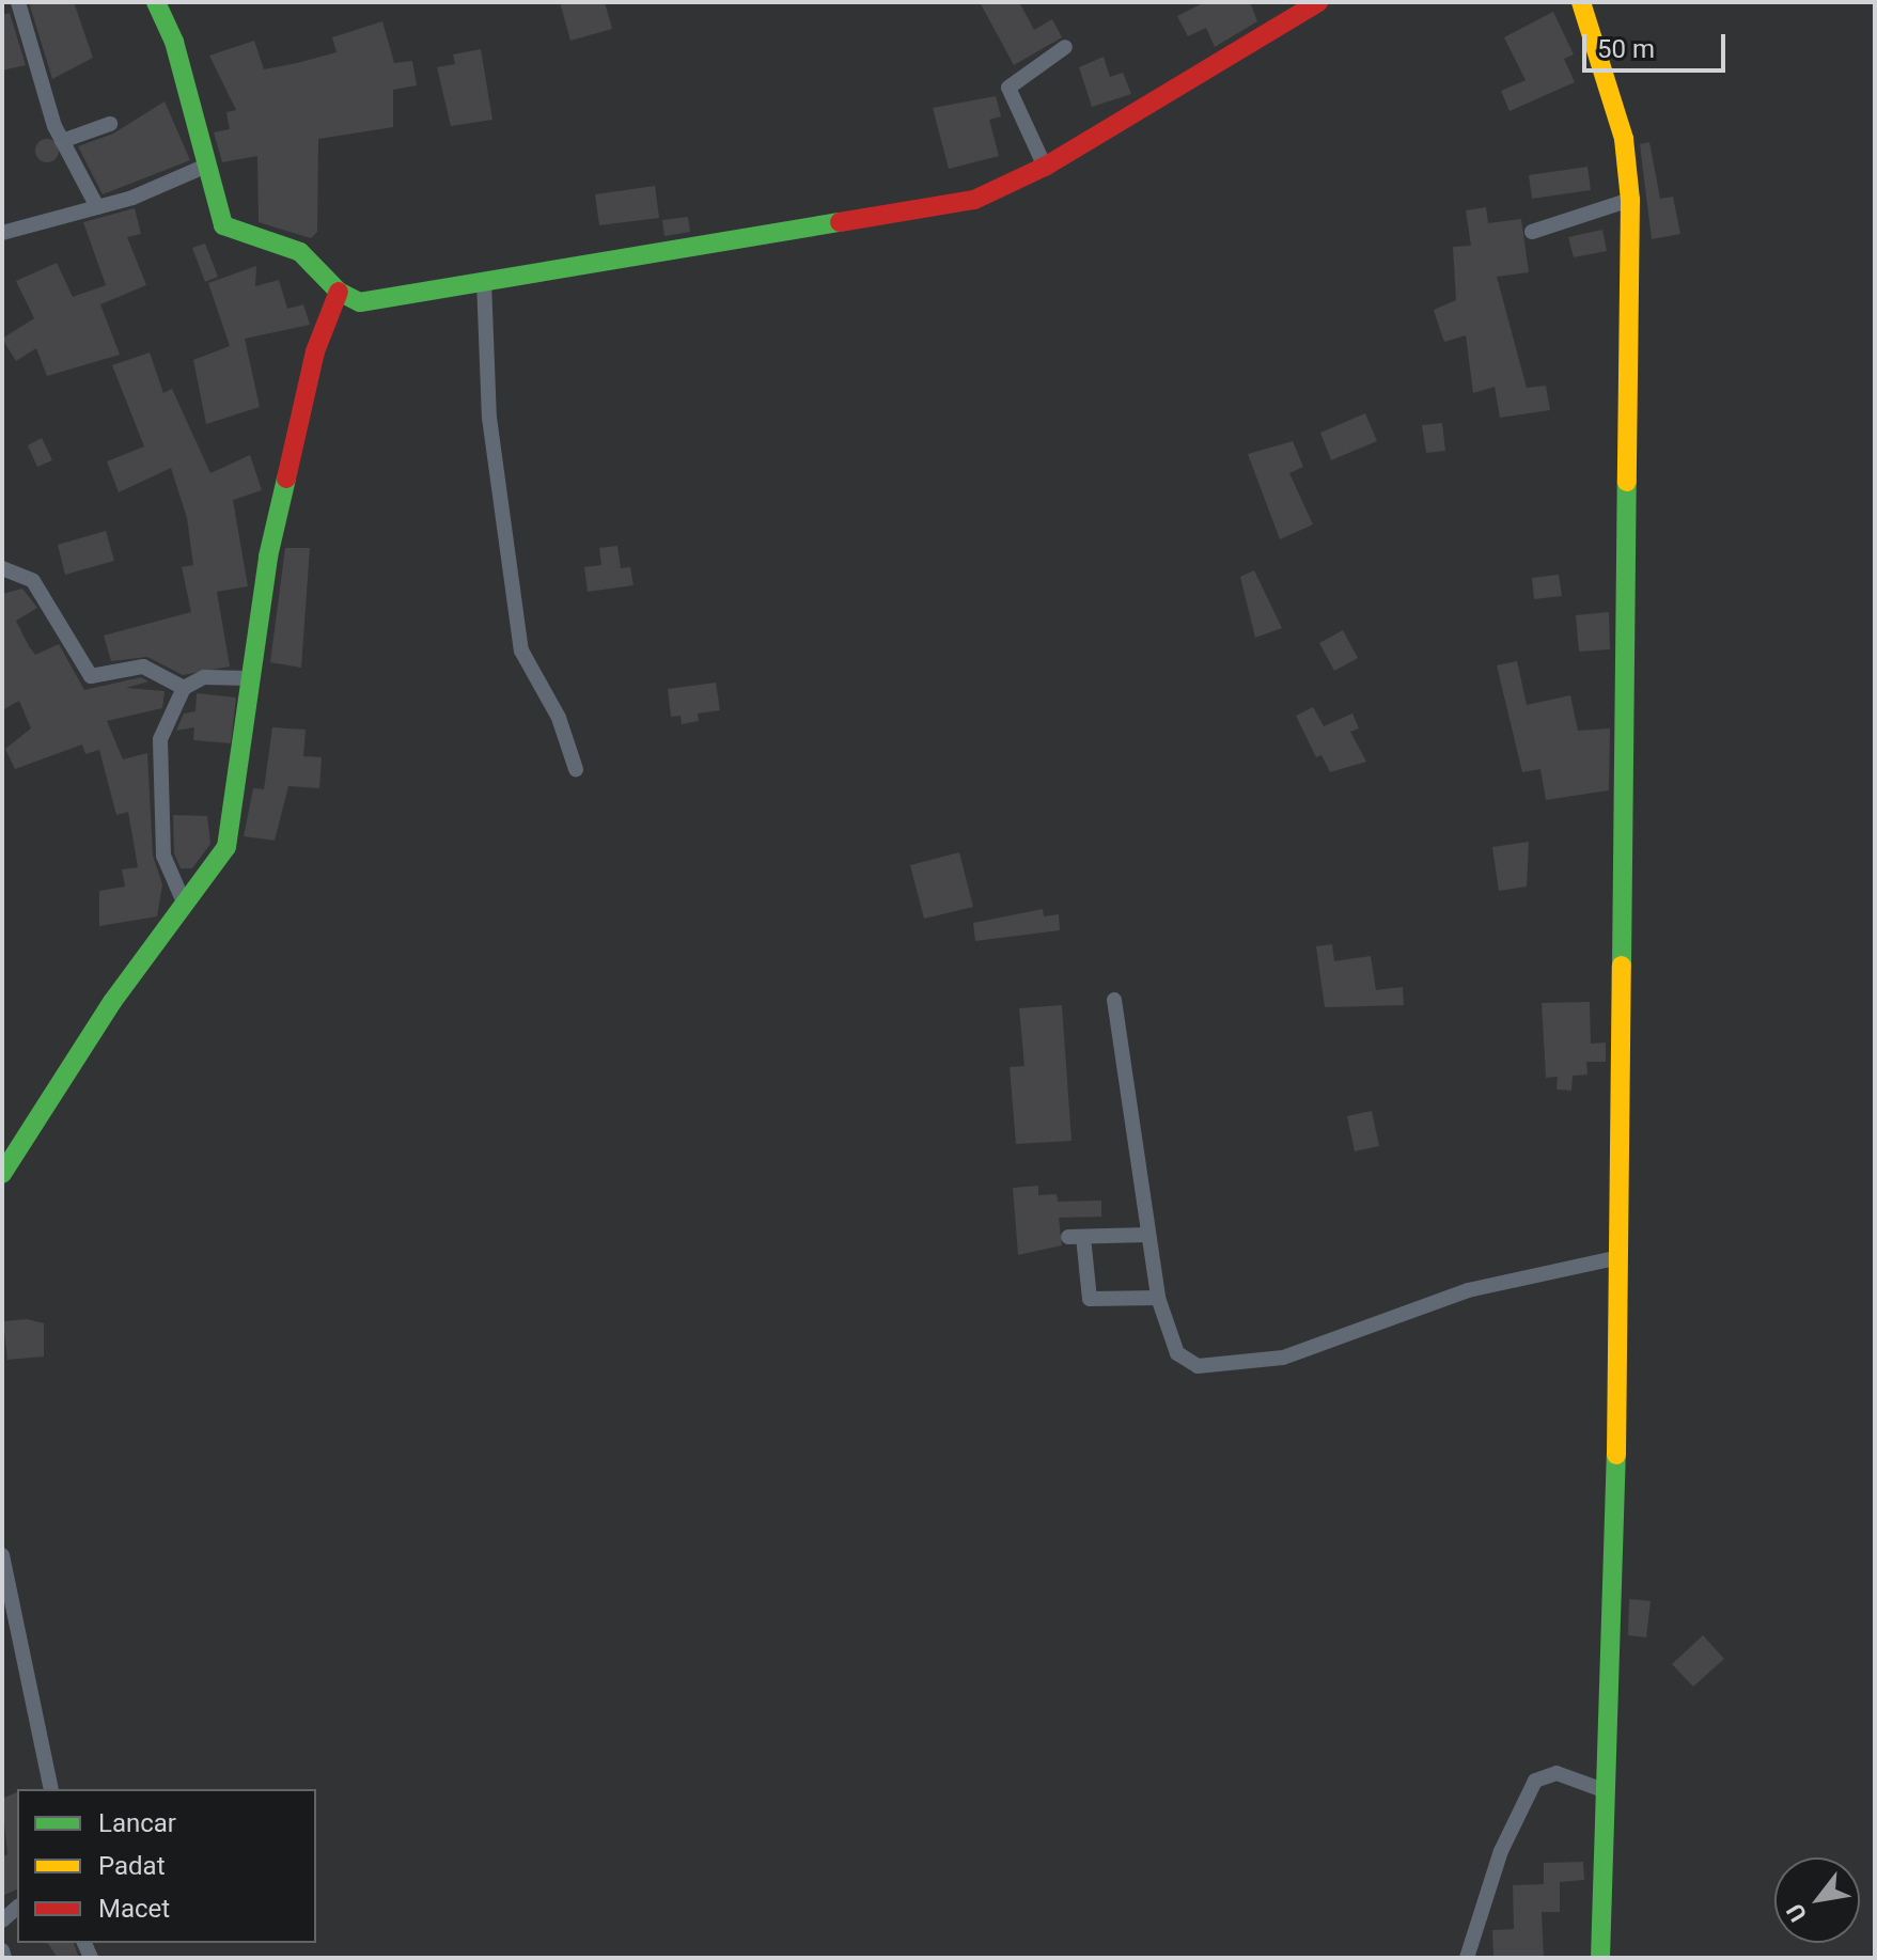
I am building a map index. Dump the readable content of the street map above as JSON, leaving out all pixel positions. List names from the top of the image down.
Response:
{
  "legend": ["Lancar", "Padat", "Macet"],
  "scale_bar": "50 m",
  "north": "bottom left"
}
